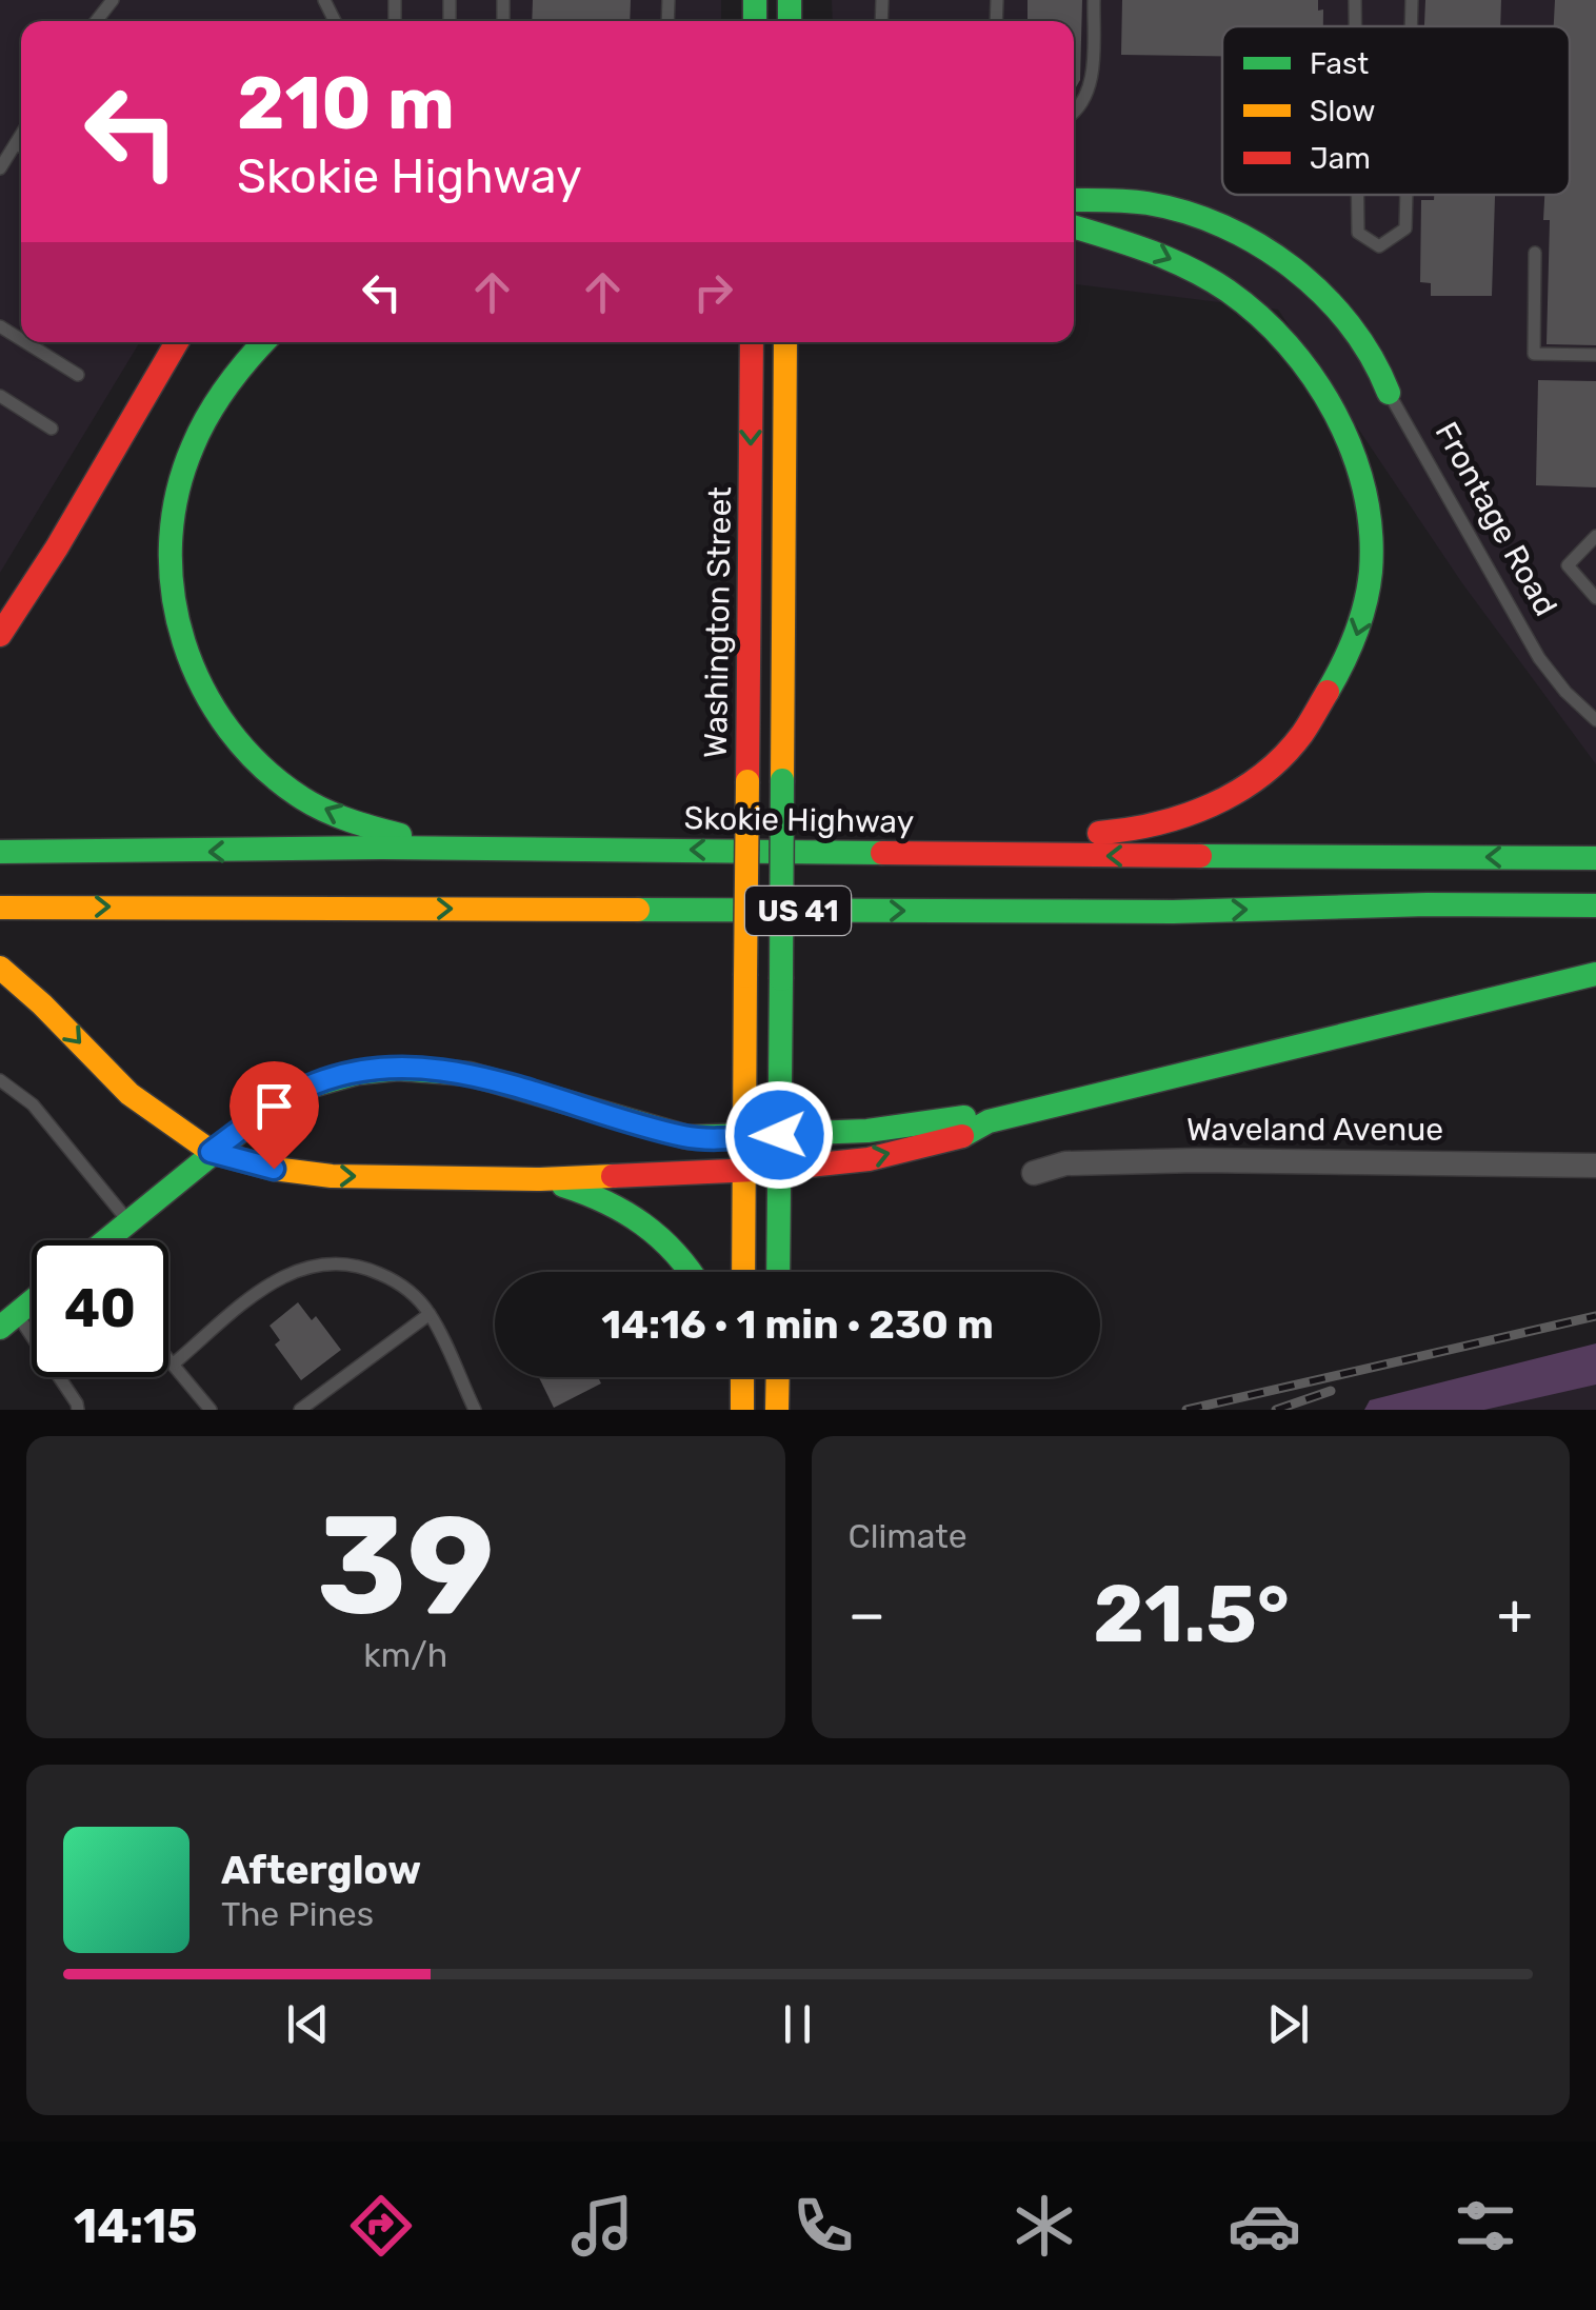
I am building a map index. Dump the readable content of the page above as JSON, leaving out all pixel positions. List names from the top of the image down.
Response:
{
  "streets": {
    "main road": [
      "Frontage Road",
      "Washington Street",
      "Skokie Highway",
      "US 41"
    ],
    "street": ["Waveland Avenue"]
  },
  "legend": ["Fast", "Slow", "Jam"],
  "page": {
    "turn": ["210 m", "Skokie Highway"],
    "limit": "40",
    "trip": "14:16 · 1 min · 230 m",
    "tile": [
      ["39", "km/h"],
      "Climate"
    ],
    "heat": ["−", "21.5°", "+"],
    "song": ["Afterglow", "The Pines"],
    "tabs": "14:15"
  }
}
